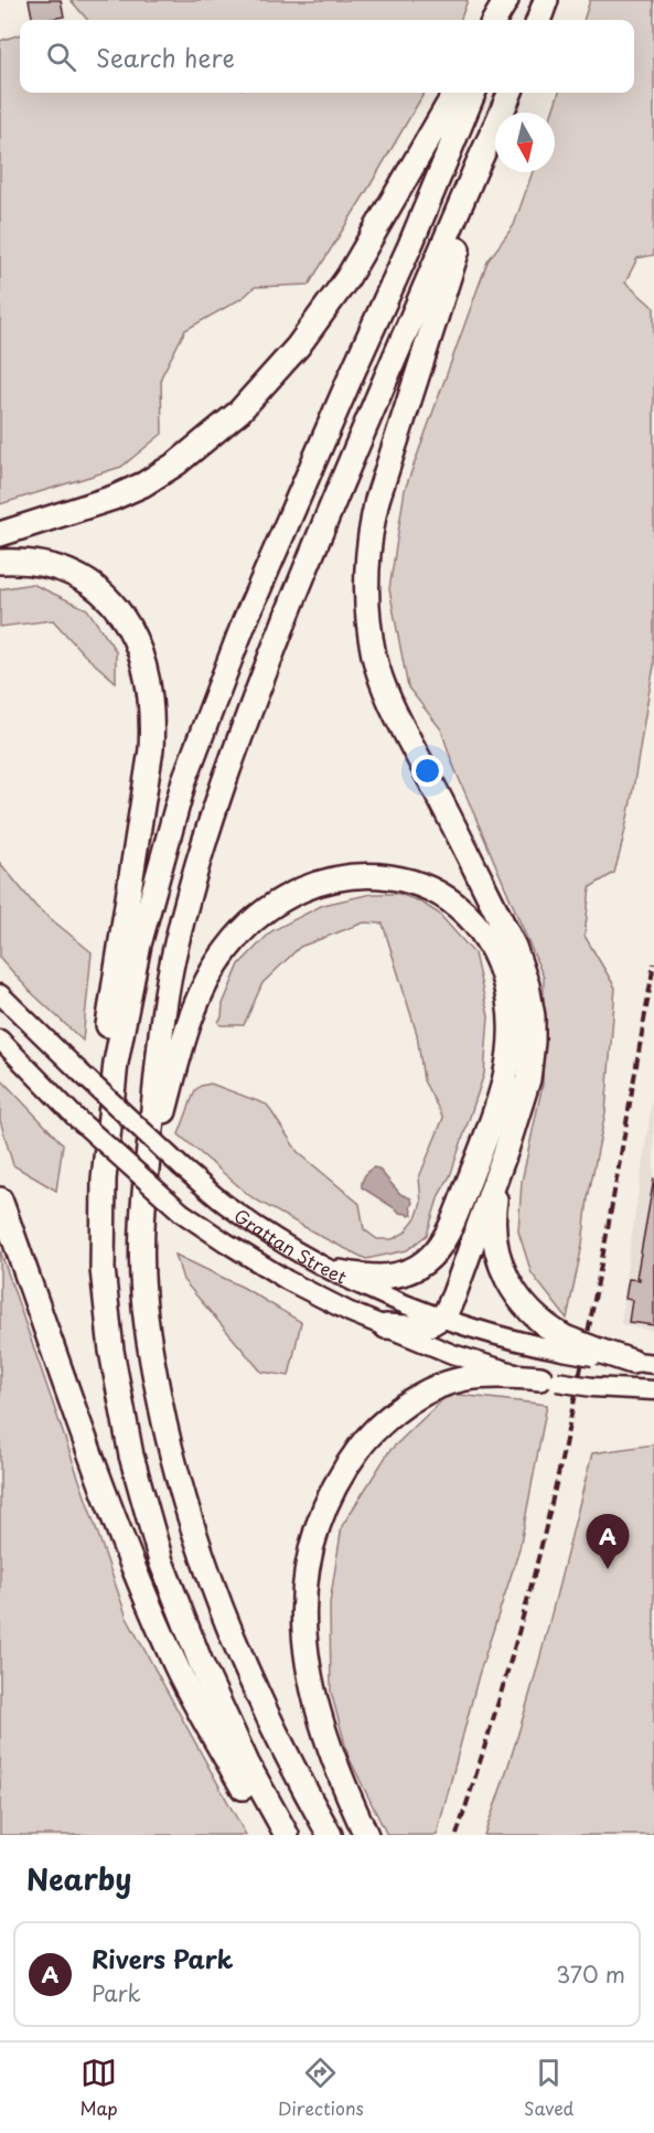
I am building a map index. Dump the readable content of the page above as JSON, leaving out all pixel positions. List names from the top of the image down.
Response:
{
  "streets": {
    "main road": ["Grattan Street"]
  },
  "north": "bottom",
  "page": {
    "search": "Search here",
    "pins": "A",
    "heading": "Nearby",
    "list": [
      {
        "mark": "A",
        "name": "Rivers Park",
        "note": "Park",
        "value": "370 m"
      }
    ],
    "nav": ["Map", "Directions", "Saved"]
  }
}
